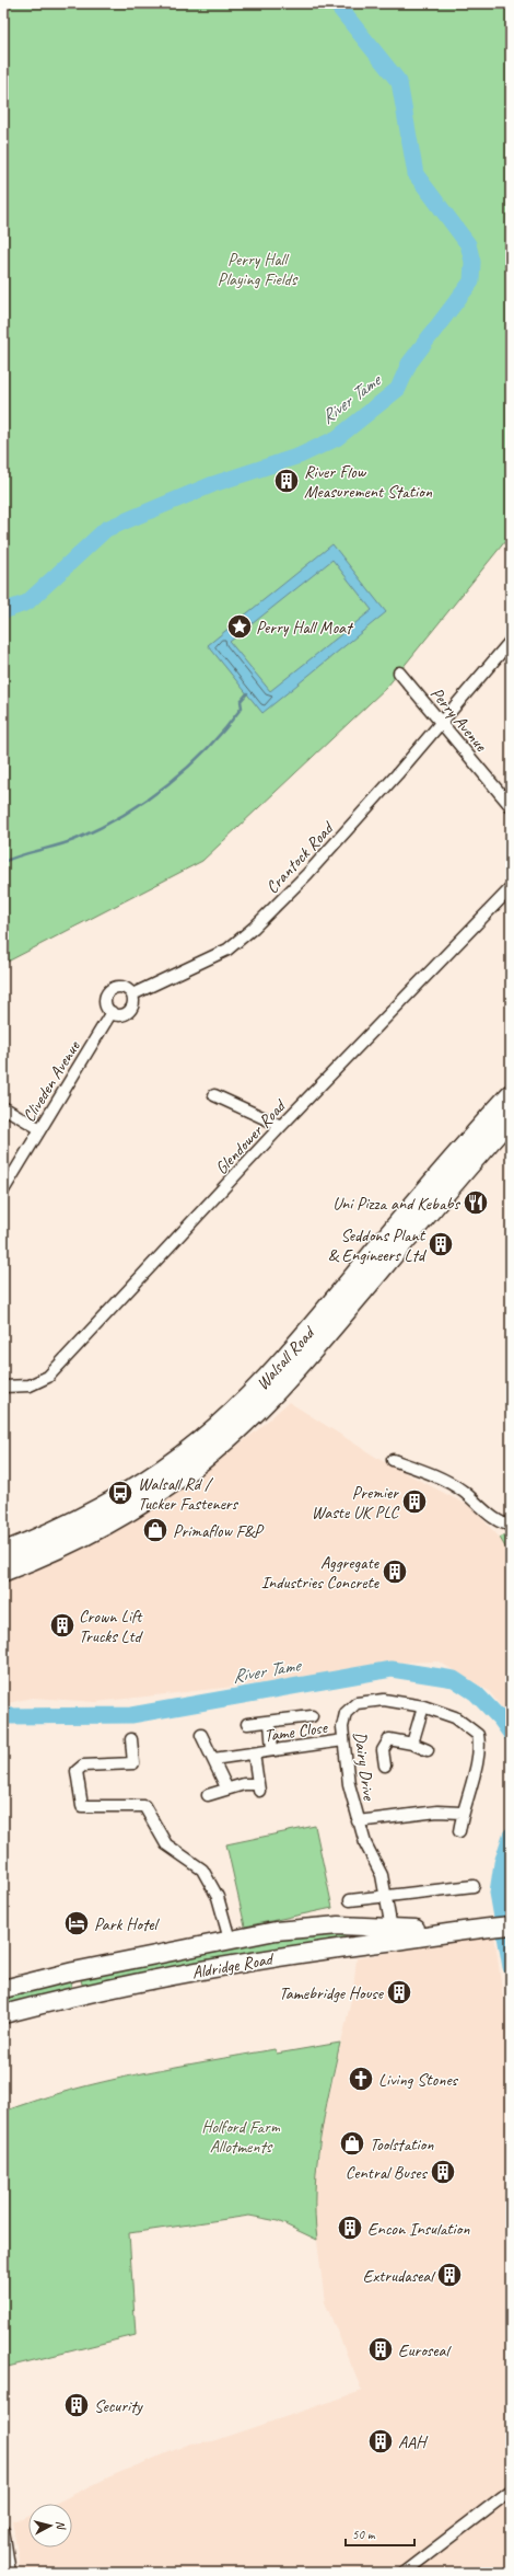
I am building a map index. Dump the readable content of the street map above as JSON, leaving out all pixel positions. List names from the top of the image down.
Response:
{
  "streets": {
    "highway": ["Walsall Road"],
    "main road": ["Aldridge Road"],
    "street": [
      "Perry Avenue",
      "Crantock Road",
      "Cliveden Avenue",
      "Glendower Road",
      "Tame Close",
      "Dairy Drive"
    ]
  },
  "crossings": [
    ["Perry Avenue", "Crantock Road"],
    ["Crantock Road", "Cliveden Avenue"],
    ["Tame Close", "Dairy Drive"],
    ["Dairy Drive", "Aldridge Road"]
  ],
  "water": ["River Tame"],
  "parks": ["Perry Hall Playing Fields", "Holford Farm Allotments"],
  "places": {
    "building": [
      "River Flow Measurement Station",
      "Seddons Plant & Engineers Ltd",
      "Premier Waste UK PLC",
      "Aggregate Industries Concrete",
      "Crown Lift Trucks Ltd",
      "Tamebridge House",
      "Central Buses",
      "Encon Insulation",
      "Extrudaseal",
      "Euroseal",
      "Security",
      "AAH"
    ],
    "place": ["Perry Hall Moat"],
    "restaurant": ["Uni Pizza and Kebabs"],
    "bus stop": ["Walsall Rd / Tucker Fasteners"],
    "shop": ["Primaflow F&P", "Toolstation"],
    "hotel": ["Park Hotel"],
    "church": ["Living Stones"]
  },
  "scale_bar": "50 m",
  "north": "right"
}
